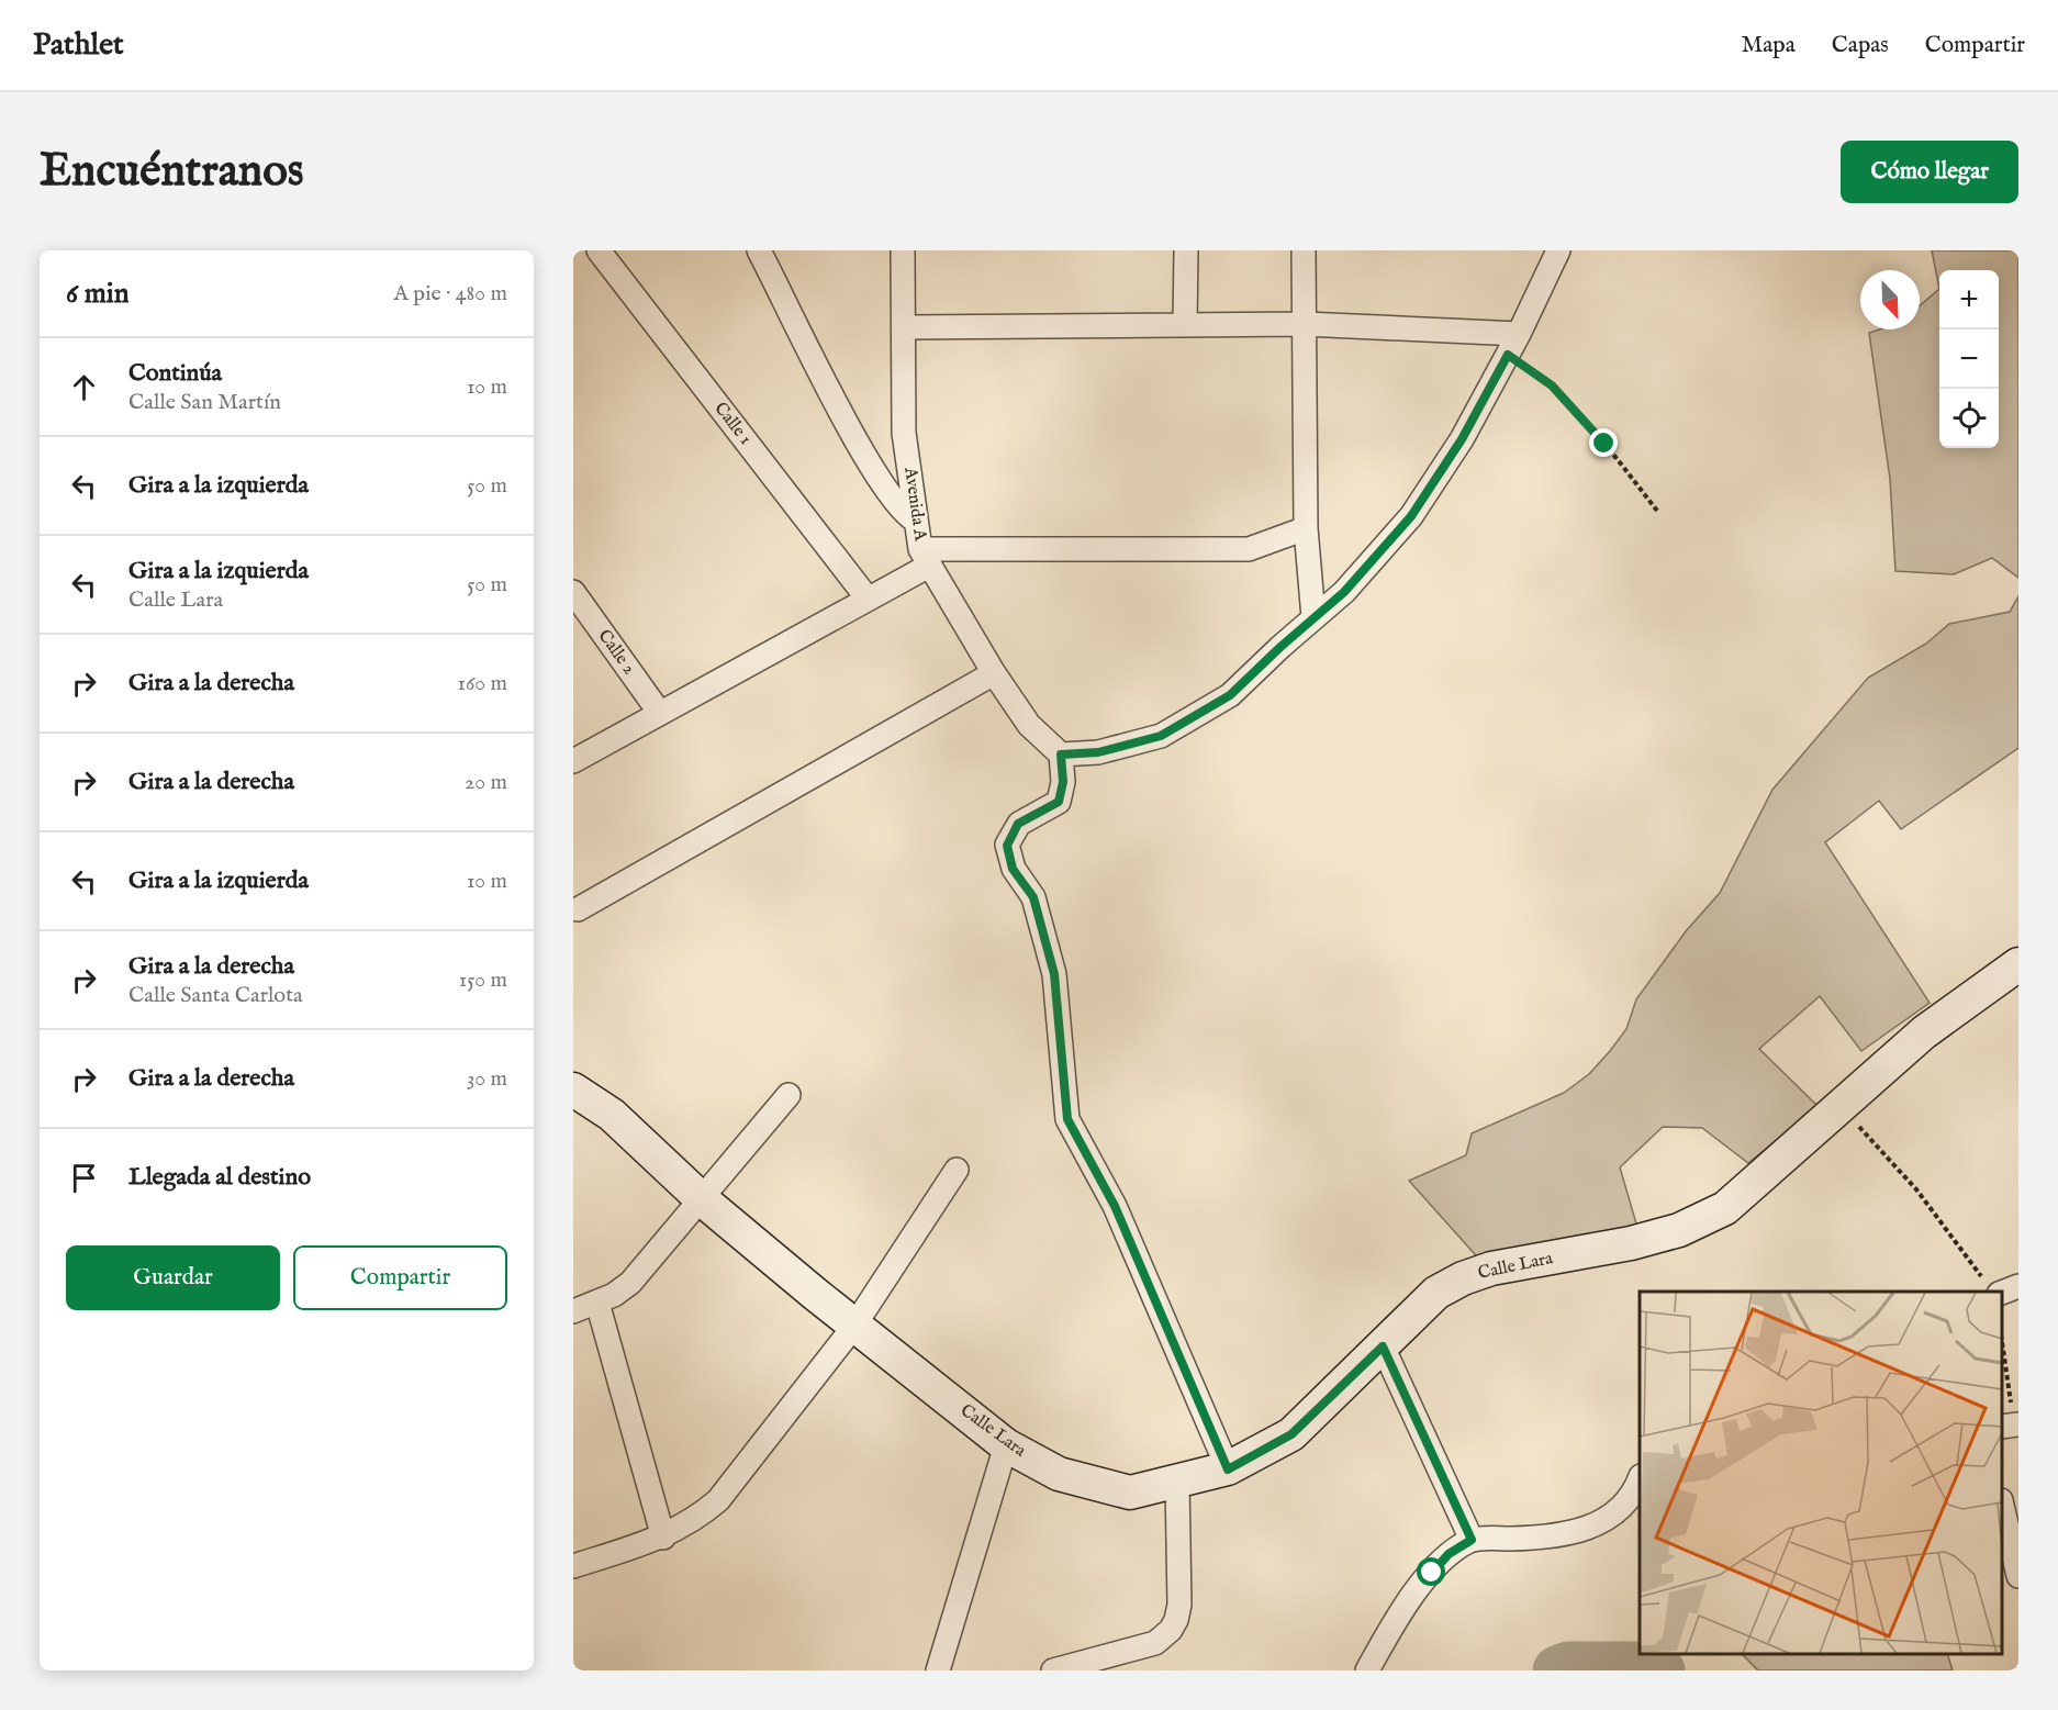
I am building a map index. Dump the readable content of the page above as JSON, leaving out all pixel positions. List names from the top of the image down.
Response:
{
  "streets": {
    "street": [
      "Calle 1",
      "Avenida A",
      "Calle 2",
      "Calle Lara"
    ]
  },
  "north": "bottom right",
  "page": {
    "header": "Pathlet",
    "nav": ["Mapa", "Capas", "Compartir"],
    "buttons": [
      "Cómo llegar",
      ["Guardar", "Compartir"]
    ],
    "title": "Encuéntranos",
    "heading": ["6 min", "A pie · 480 m"],
    "map_buttons": ["+", "−"],
    "list": [
      ["Continúa", "Calle San Martín", "10 m"],
      ["Gira a la izquierda", "50 m"],
      ["Gira a la izquierda", "Calle Lara", "50 m"],
      ["Gira a la derecha", "160 m"],
      ["Gira a la derecha", "20 m"],
      ["Gira a la izquierda", "10 m"],
      ["Gira a la derecha", "Calle Santa Carlota", "150 m"],
      ["Gira a la derecha", "30 m"],
      "Llegada al destino"
    ]
  }
}
